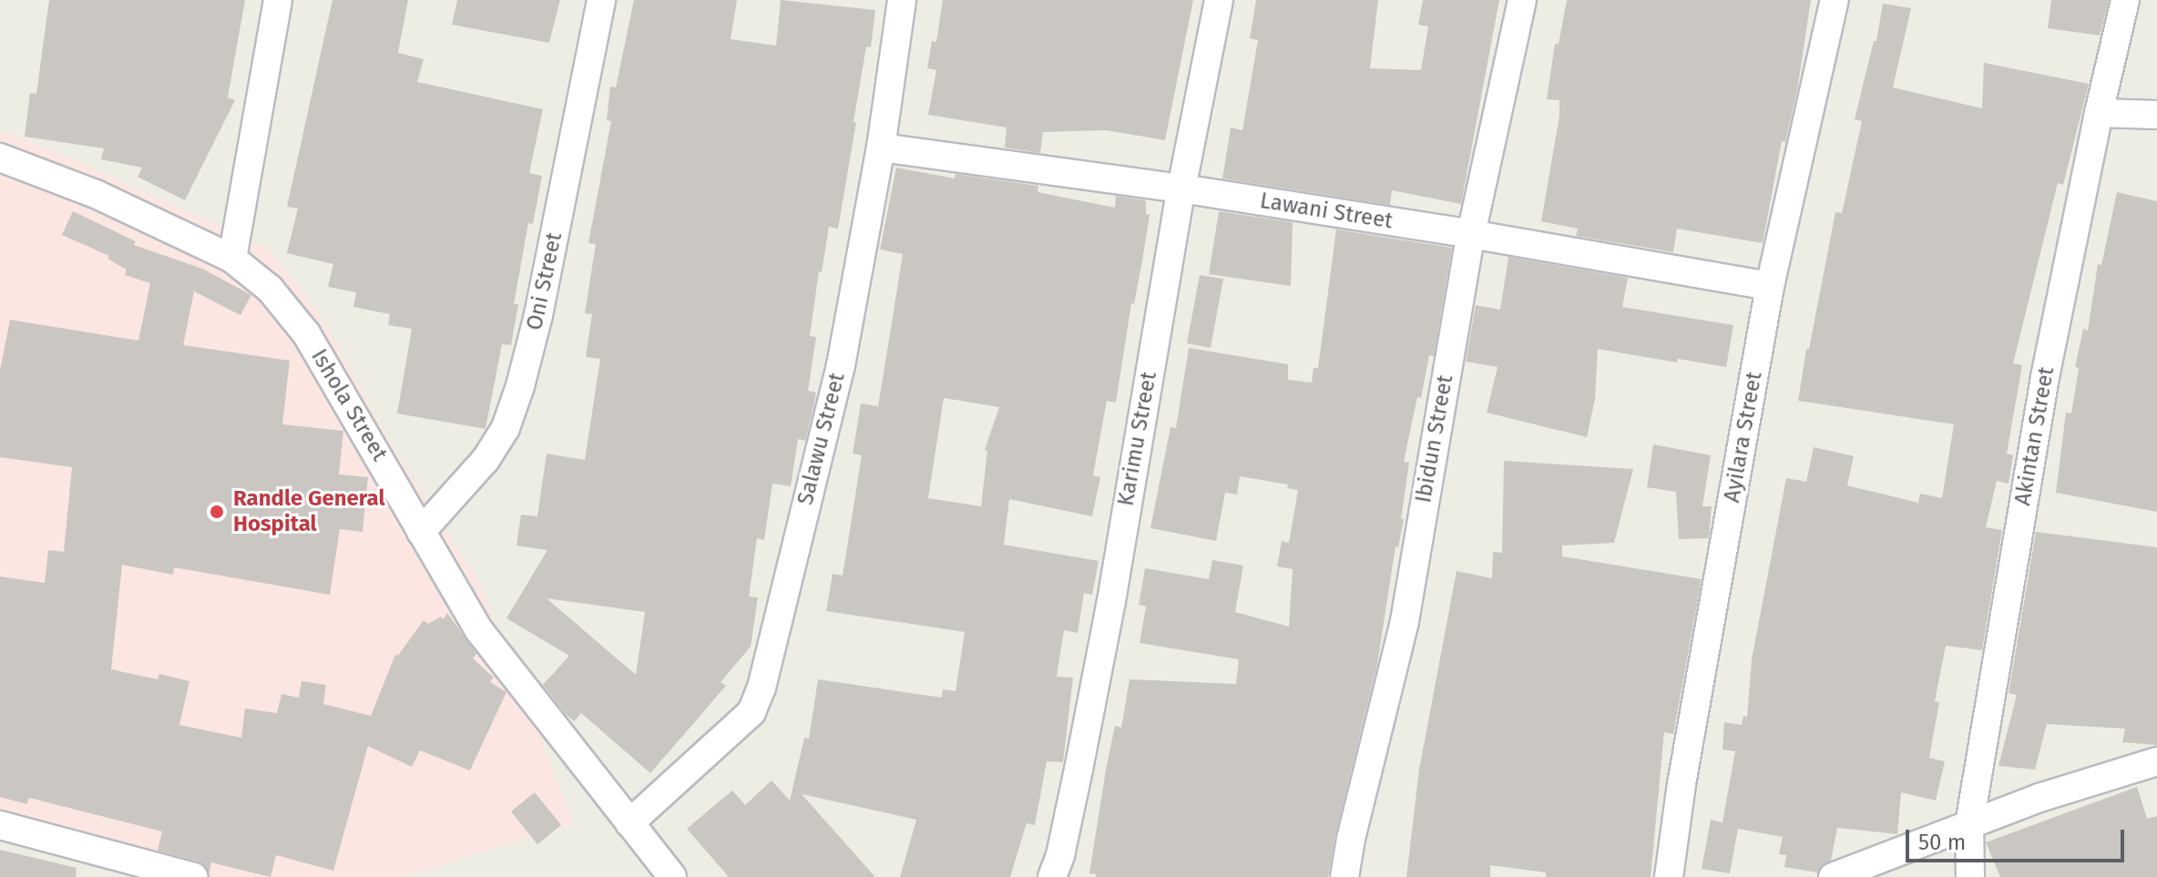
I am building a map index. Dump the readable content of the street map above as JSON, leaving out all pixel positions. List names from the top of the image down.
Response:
{
  "streets": {
    "street": [
      "Lawani Street",
      "Oni Street",
      "Ishola Street",
      "Akintan Street",
      "Ayilara Street",
      "Salawu Street",
      "Karimu Street",
      "Ibidun Street"
    ]
  },
  "crossings": [
    ["Lawani Street", "Ayilara Street"],
    ["Lawani Street", "Salawu Street"],
    ["Lawani Street", "Karimu Street"],
    ["Lawani Street", "Ibidun Street"],
    ["Oni Street", "Ishola Street"],
    ["Ishola Street", "Salawu Street"]
  ],
  "places": ["Randle General Hospital"],
  "scale_bar": "50 m"
}
